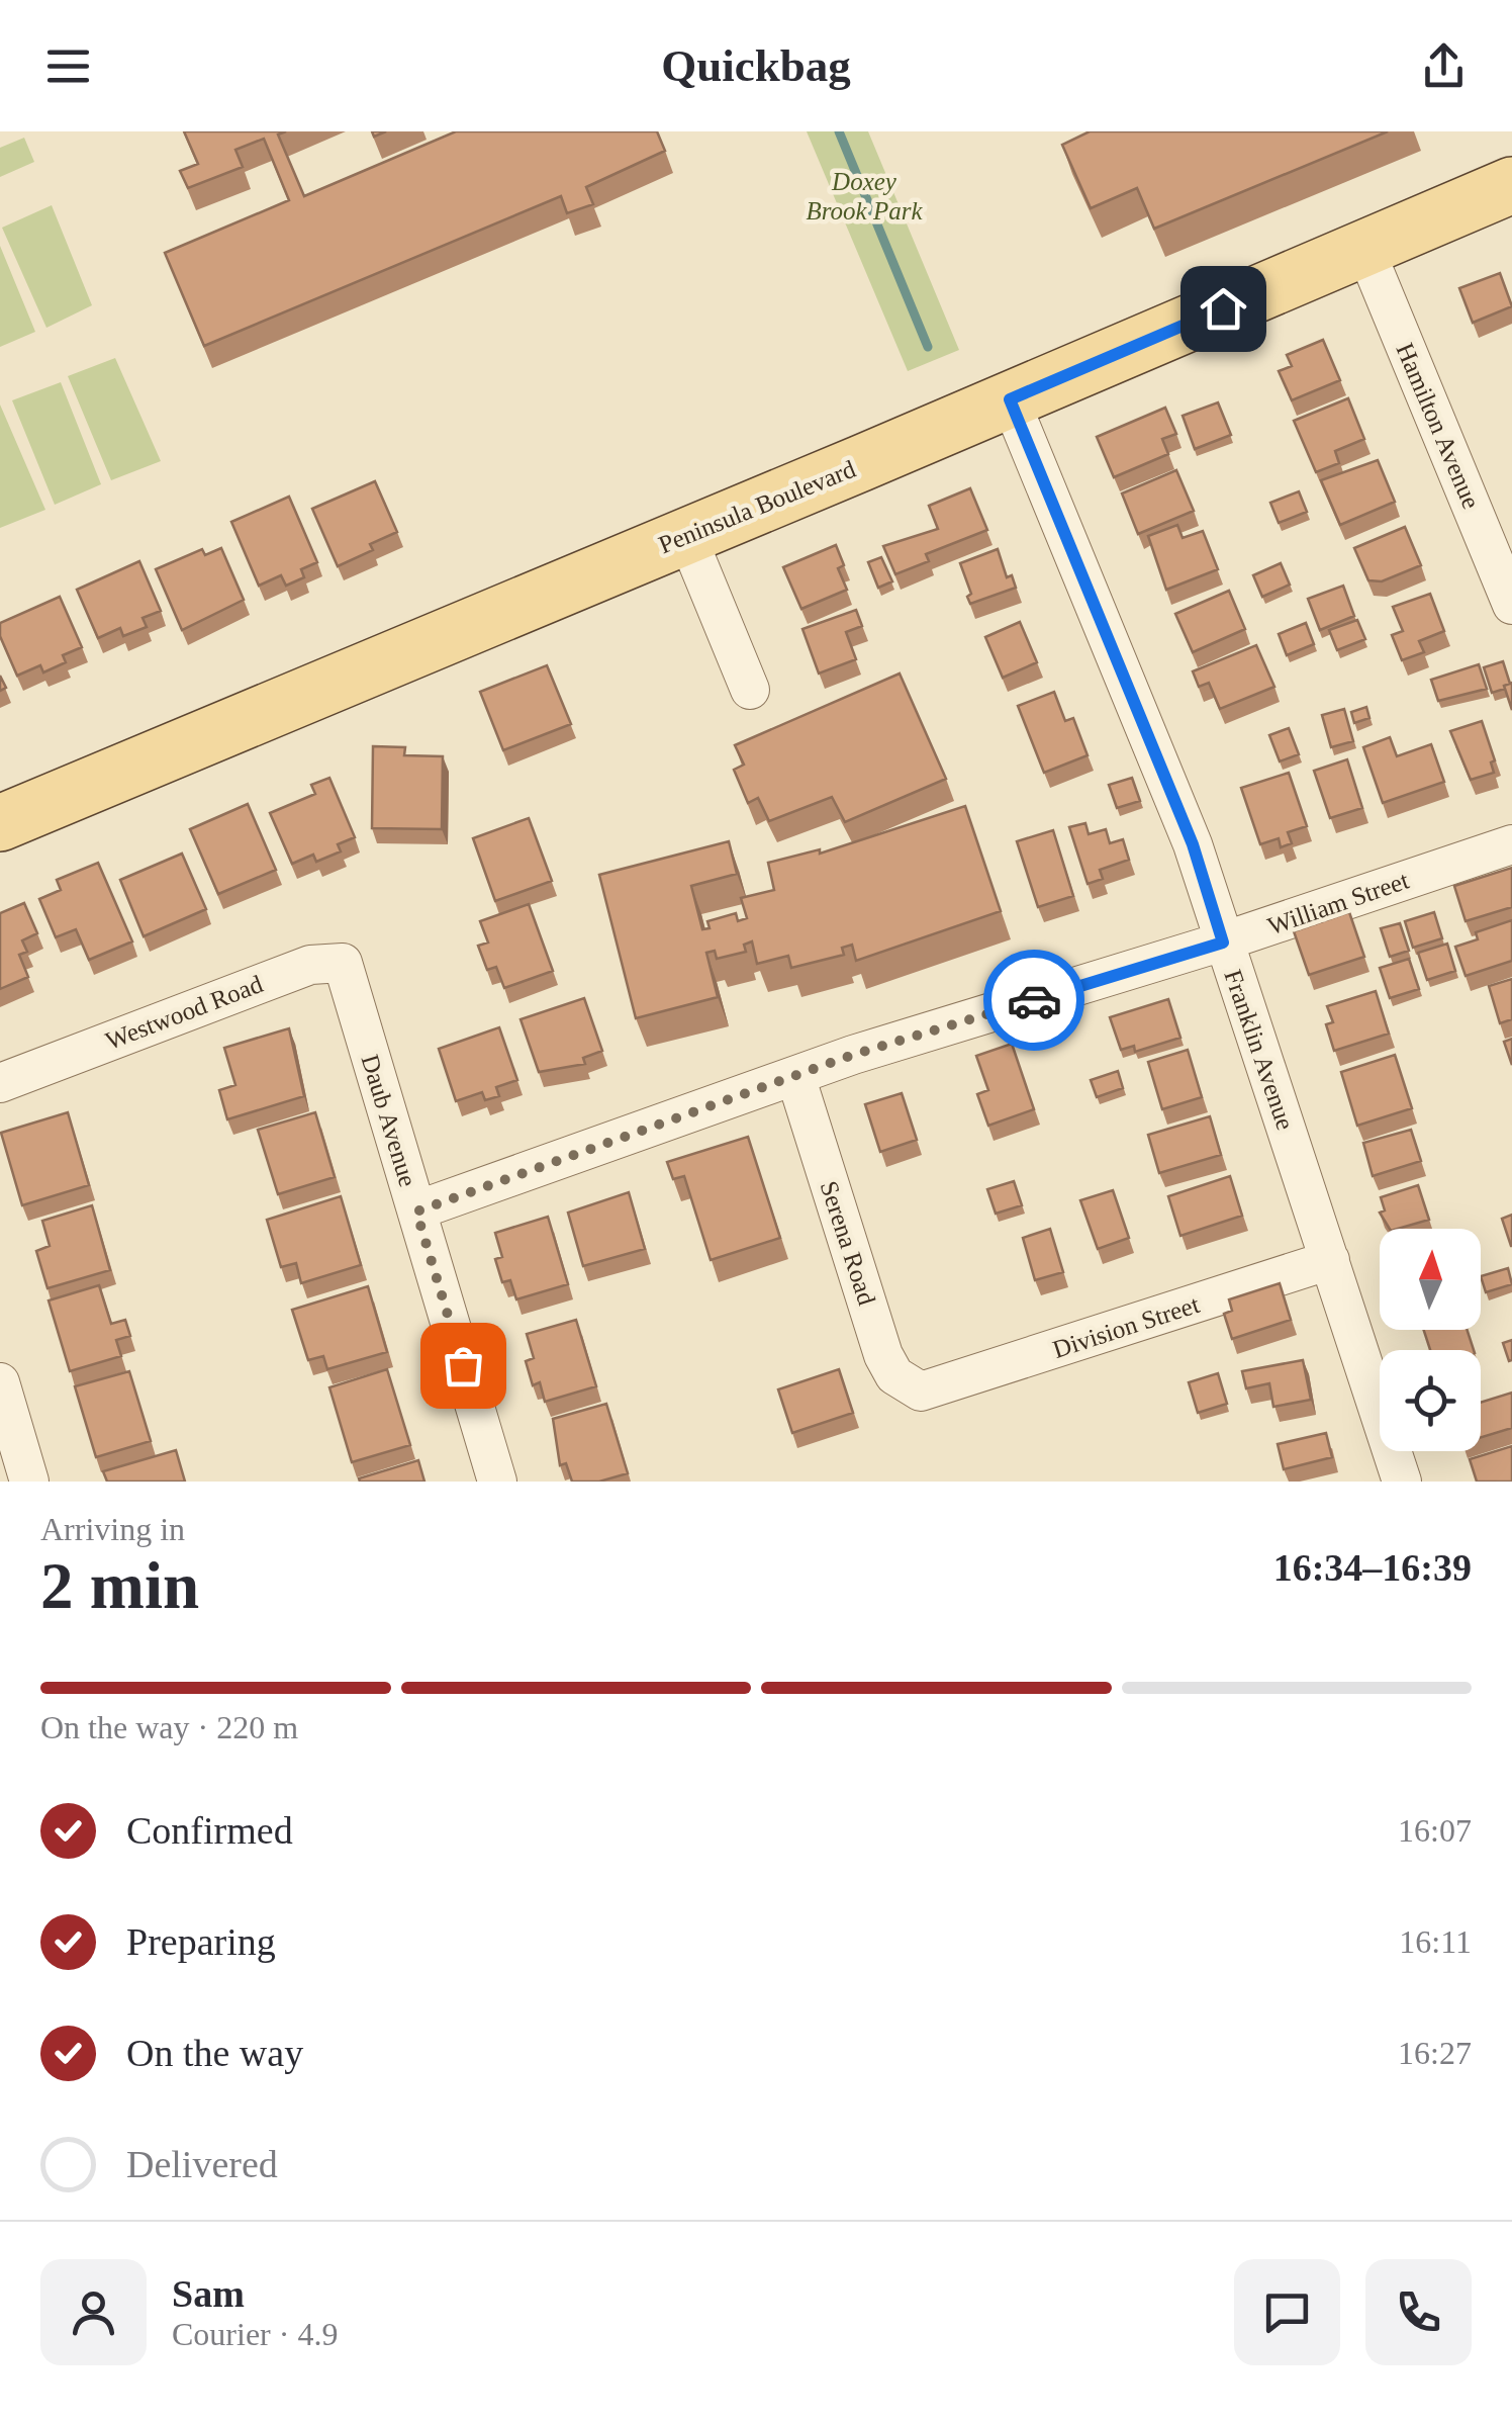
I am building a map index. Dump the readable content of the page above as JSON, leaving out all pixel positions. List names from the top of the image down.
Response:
{
  "streets": {
    "main road": ["Peninsula Boulevard"],
    "street": [
      "Hamilton Avenue",
      "William Street",
      "Westwood Road",
      "Franklin Avenue",
      "Daub Avenue",
      "Serena Road",
      "Division Street"
    ]
  },
  "crossings": [
    ["Hamilton Avenue", "Peninsula Boulevard"],
    ["Peninsula Boulevard", "Franklin Avenue"],
    ["William Street", "Franklin Avenue"],
    ["William Street", "Daub Avenue"],
    ["William Street", "Serena Road"],
    ["Westwood Road", "Daub Avenue"],
    ["Franklin Avenue", "Division Street"],
    ["Serena Road", "Division Street"]
  ],
  "parks": ["Doxey Brook Park"],
  "north": "top",
  "page": {
    "header": "Quickbag",
    "heading": ["2 min", "Arriving in", "16:34–16:39"],
    "panel": ["Sam", "Courier · 4.9"],
    "bar": "On the way · 220 m",
    "list": [
      ["Confirmed", "16:07"],
      ["Preparing", "16:11"],
      ["On the way", "16:27"],
      "Delivered"
    ]
  }
}
